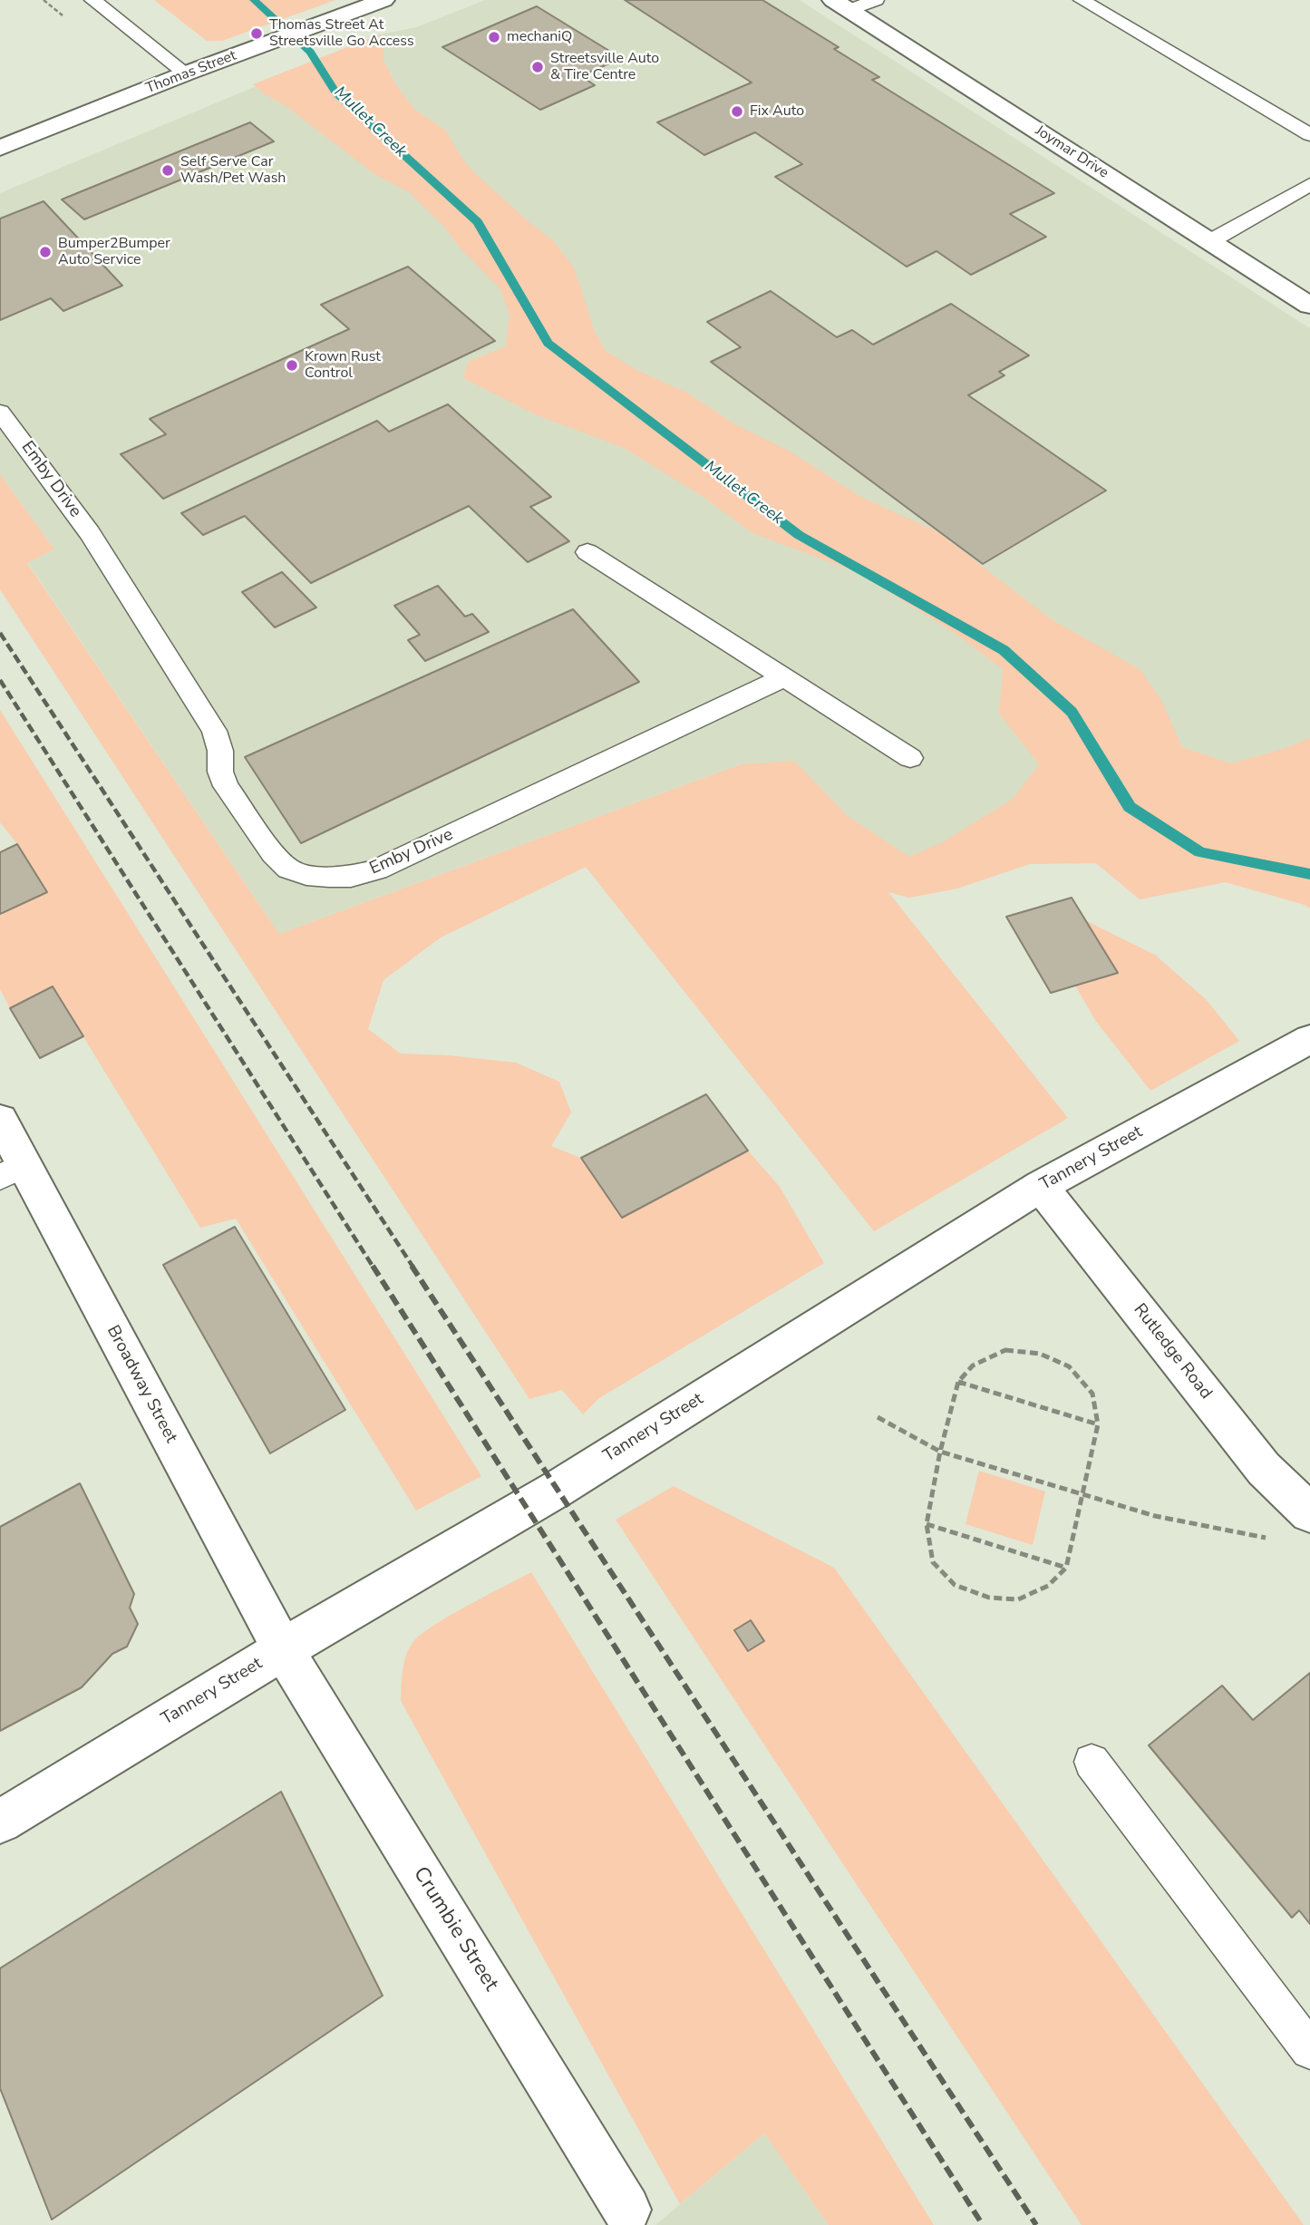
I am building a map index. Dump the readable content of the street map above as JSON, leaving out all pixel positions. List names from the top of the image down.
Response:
{
  "streets": {
    "street": [
      "Thomas Street",
      "Joymar Drive",
      "Tannery Street",
      "Rutledge Road",
      "Broadway Street",
      "Crumbie Street"
    ],
    "lane": ["Emby Drive"]
  },
  "crossings": [
    ["Tannery Street", "Rutledge Road"],
    ["Tannery Street", "Broadway Street"],
    ["Tannery Street", "Crumbie Street"],
    ["Broadway Street", "Crumbie Street"]
  ],
  "water": ["Mullet Creek"],
  "places": [
    "Thomas Street At Streetsville Go Access",
    "mechaniQ",
    "Streetsville Auto & Tire Centre",
    "Fix Auto",
    "Self Serve Car Wash/Pet Wash",
    "Bumper2Bumper Auto Service",
    "Krown Rust Control"
  ]
}
